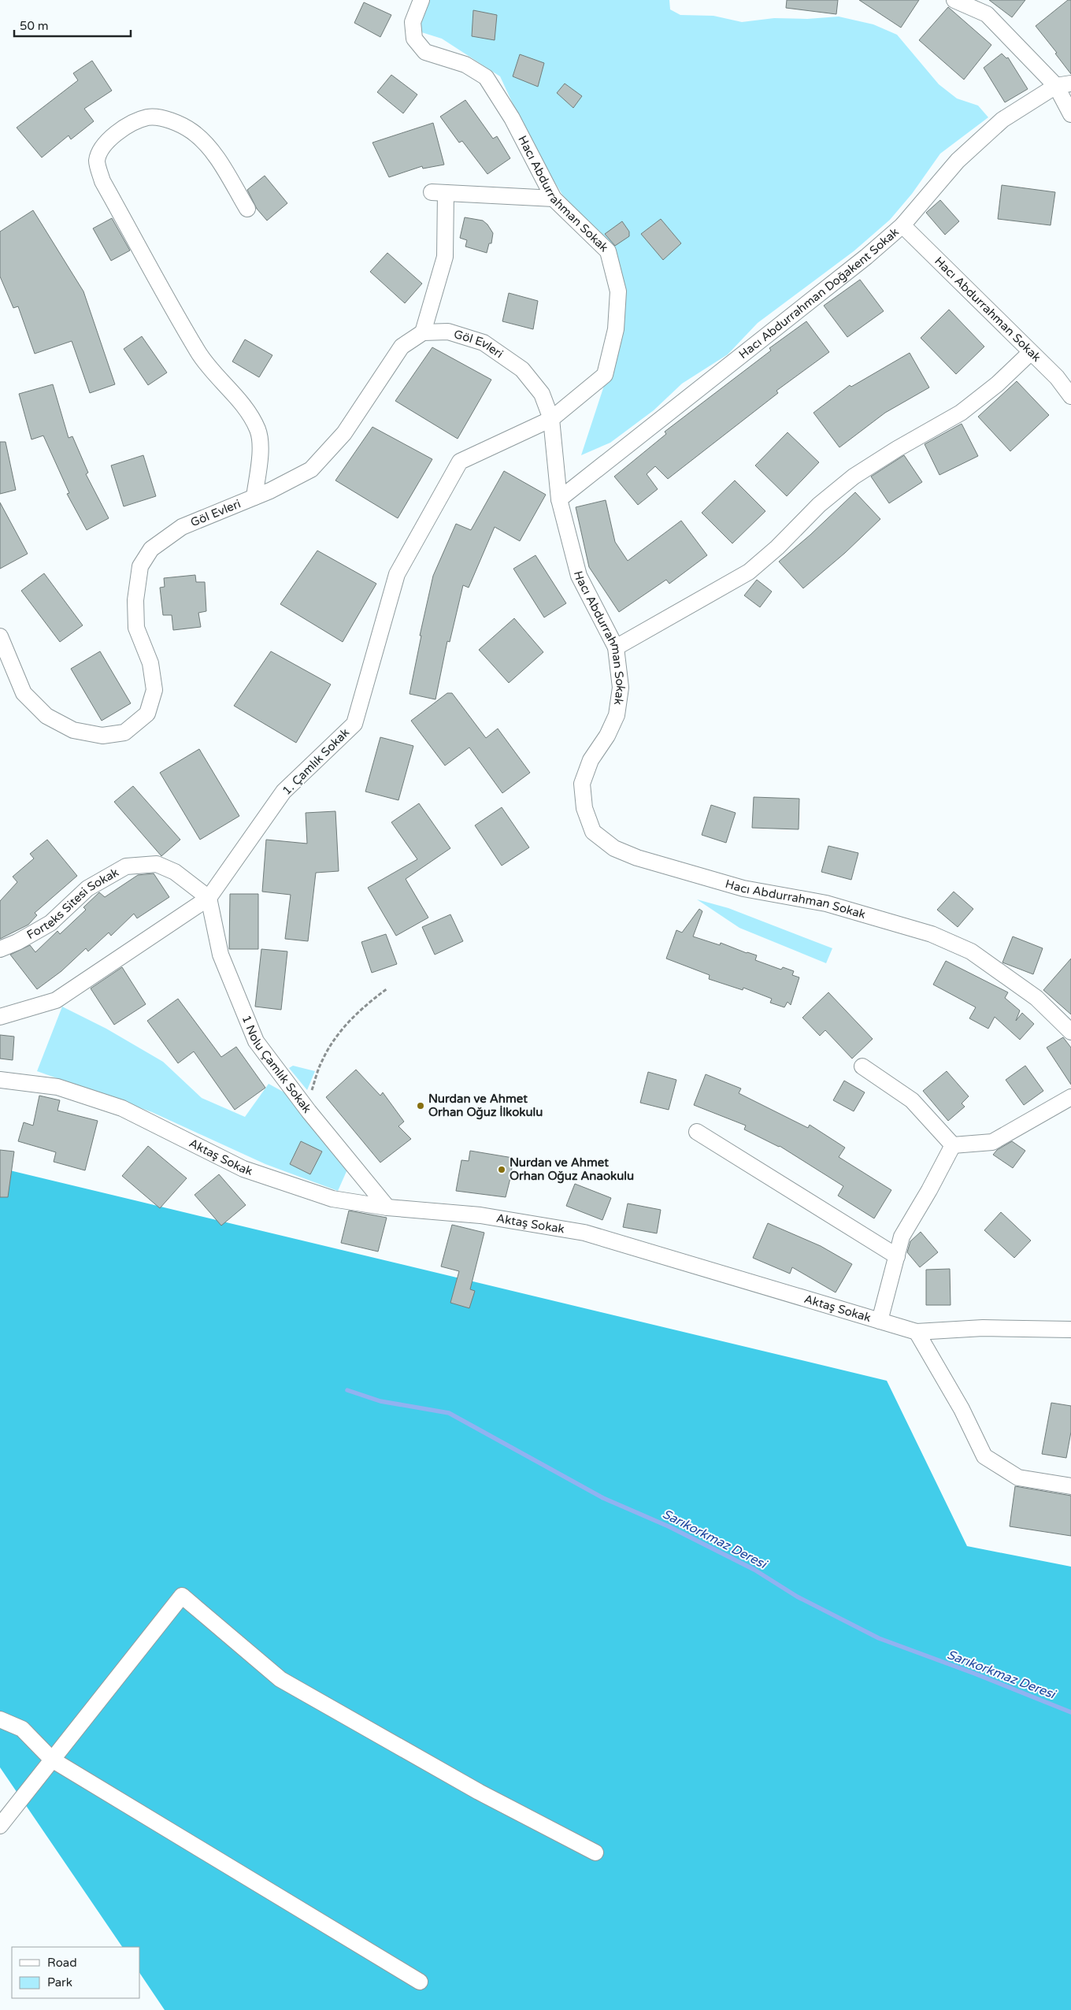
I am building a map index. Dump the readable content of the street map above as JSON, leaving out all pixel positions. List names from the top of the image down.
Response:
{
  "streets": {
    "street": [
      "Hacı Abdurrahman Sokak",
      "Hacı Abdurrahman Doğakent Sokak",
      "Göl Evleri",
      "1. Çamlık Sokak",
      "Forteks Sitesi Sokak",
      "1 Nolu Çamlık Sokak",
      "Aktaş Sokak"
    ]
  },
  "crossings": [
    ["Hacı Abdurrahman Sokak", "Hacı Abdurrahman Doğakent Sokak"],
    ["Hacı Abdurrahman Sokak", "Göl Evleri"],
    ["Hacı Abdurrahman Sokak", "1. Çamlık Sokak"],
    ["Göl Evleri", "1. Çamlık Sokak"],
    ["1. Çamlık Sokak", "Forteks Sitesi Sokak"],
    ["1. Çamlık Sokak", "1 Nolu Çamlık Sokak"],
    ["Forteks Sitesi Sokak", "1 Nolu Çamlık Sokak"],
    ["1 Nolu Çamlık Sokak", "Aktaş Sokak"]
  ],
  "water": ["Sarıkorkmaz Deresi"],
  "places": ["Nurdan ve Ahmet Orhan Oğuz İlkokulu", "Nurdan ve Ahmet Orhan Oğuz Anaokulu"],
  "legend": ["Road", "Park"],
  "scale_bar": "50 m"
}
